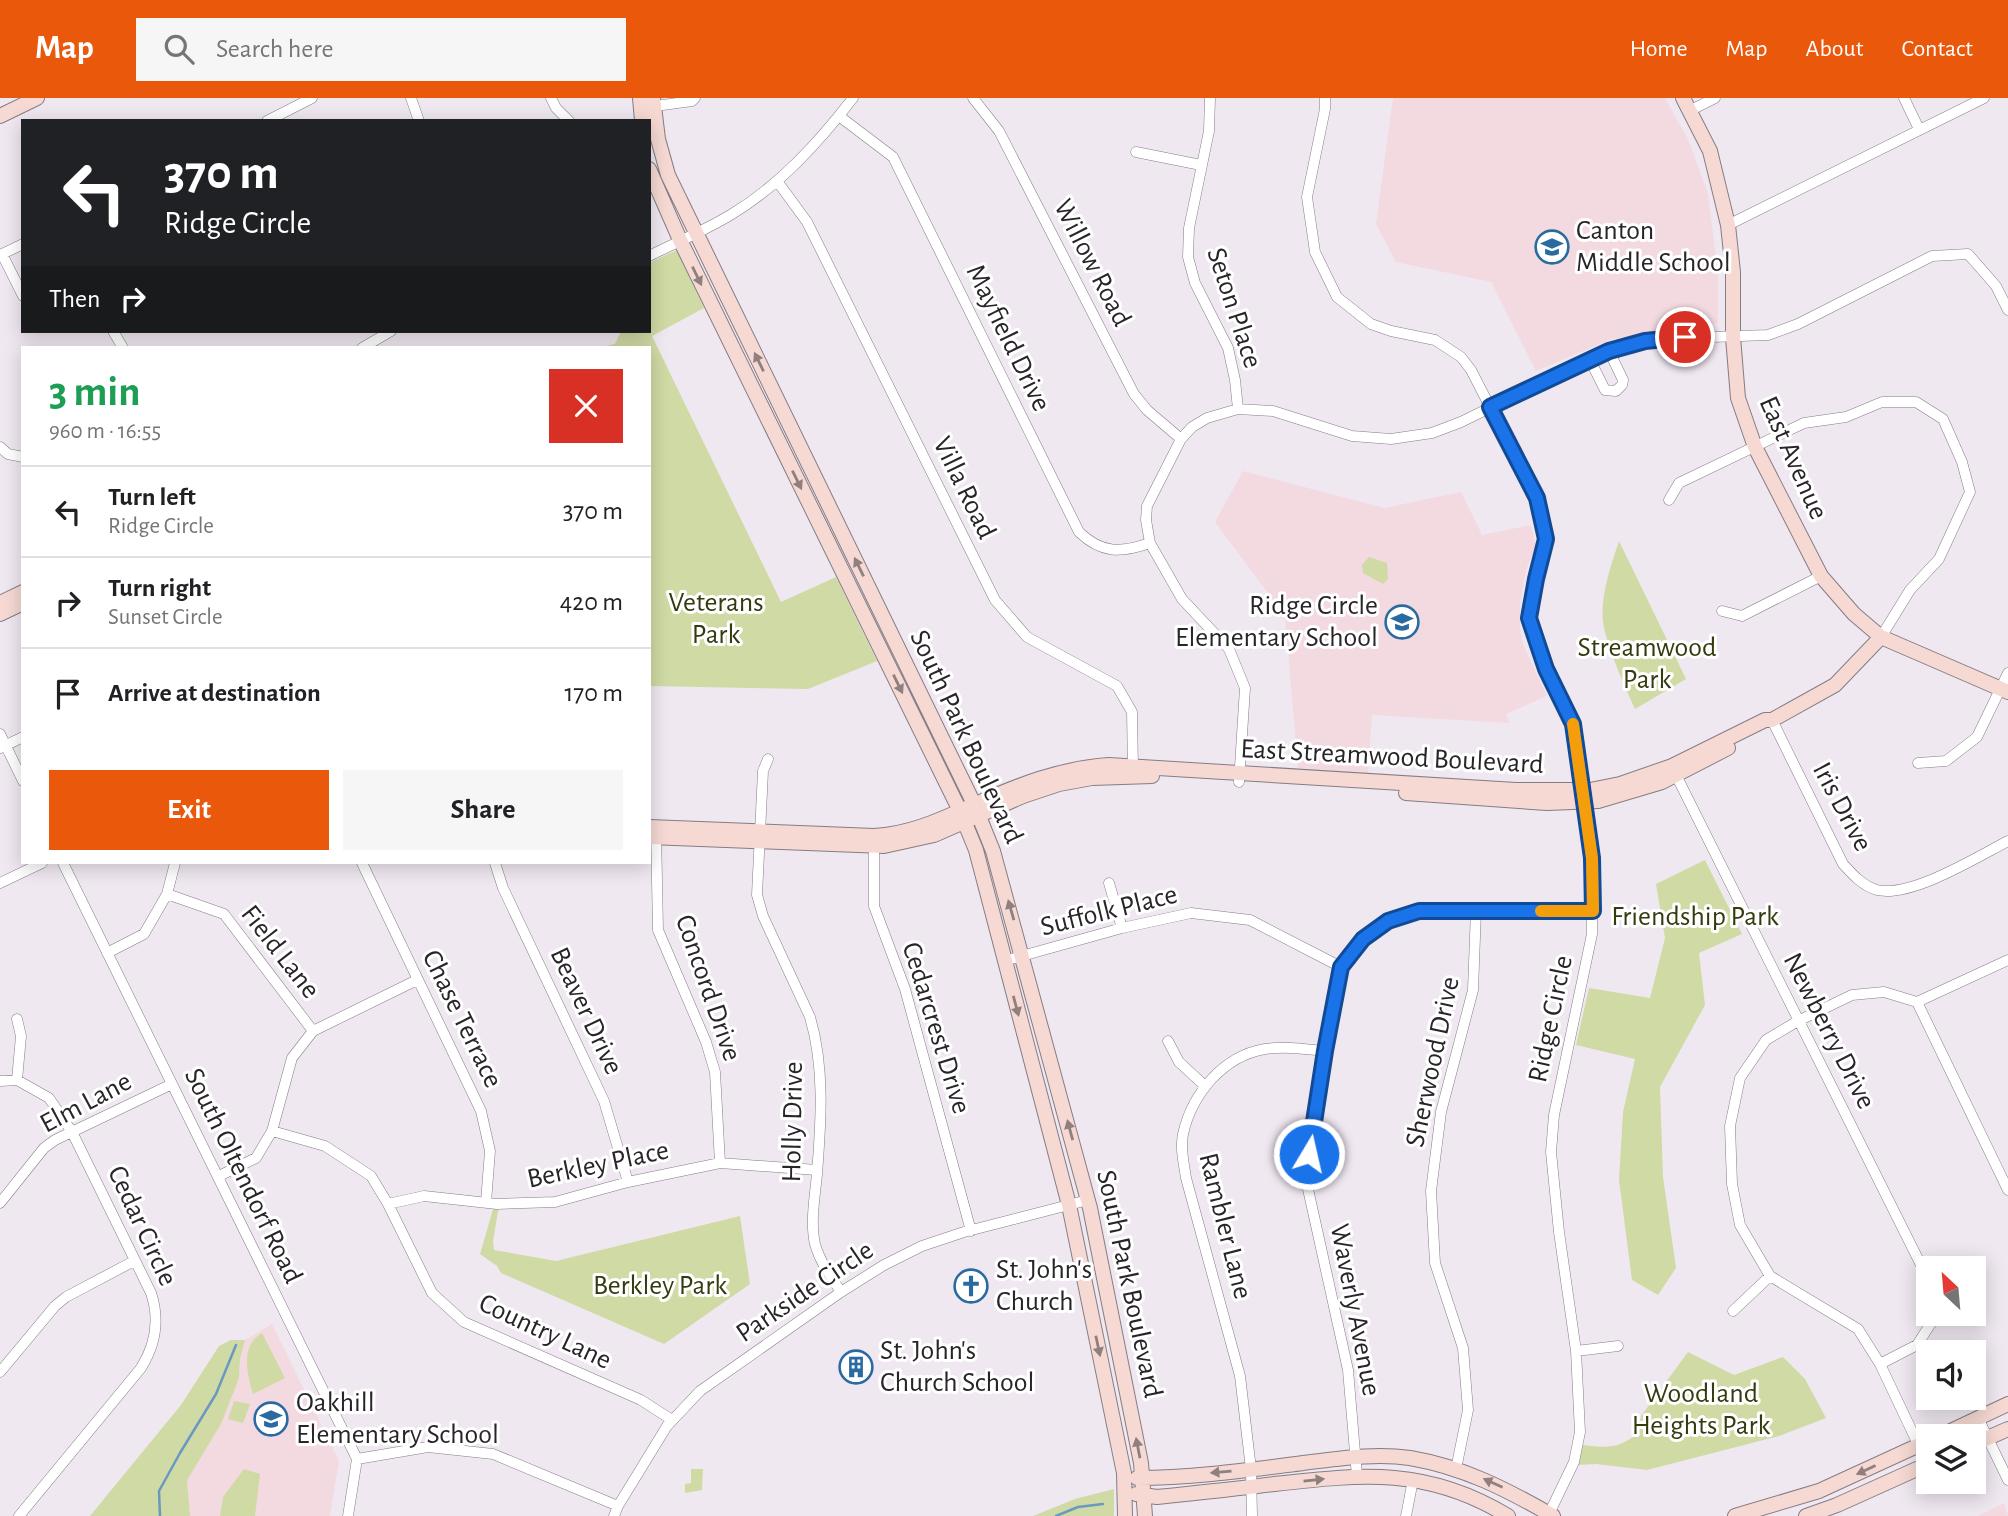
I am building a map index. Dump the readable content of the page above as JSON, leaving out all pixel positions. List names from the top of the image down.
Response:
{
  "streets": {
    "street": [
      "Willow Road",
      "Seton Place",
      "Mayfield Drive",
      "East Avenue",
      "Villa Road",
      "South Park Boulevard",
      "East Streamwood Boulevard",
      "Iris Drive",
      "Suffolk Place",
      "Field Lane",
      "Concord Drive",
      "Beaver Drive",
      "Chase Terrace",
      "Ridge Circle",
      "Cedarcrest Drive",
      "Newberry Drive",
      "Sherwood Drive",
      "Elm Lane",
      "Holly Drive",
      "Berkley Place",
      "South Oltendorf Road",
      "Cedar Circle",
      "Rambler Lane",
      "Parkside Circle",
      "Waverly Avenue",
      "Country Lane"
    ]
  },
  "crossings": [
    ["East Avenue", "East Streamwood Boulevard"],
    ["Villa Road", "East Streamwood Boulevard"],
    ["South Park Boulevard", "East Streamwood Boulevard"],
    ["South Park Boulevard", "Suffolk Place"],
    ["South Park Boulevard", "Parkside Circle"],
    ["East Streamwood Boulevard", "Iris Drive"],
    ["East Streamwood Boulevard", "Concord Drive"],
    ["East Streamwood Boulevard", "Ridge Circle"],
    ["East Streamwood Boulevard", "Cedarcrest Drive"],
    ["East Streamwood Boulevard", "Newberry Drive"],
    ["East Streamwood Boulevard", "Holly Drive"],
    ["Suffolk Place", "Waverly Avenue"],
    ["Concord Drive", "Berkley Place"],
    ["Beaver Drive", "Berkley Place"],
    ["Chase Terrace", "Berkley Place"],
    ["Ridge Circle", "Waverly Avenue"],
    ["Cedarcrest Drive", "Parkside Circle"],
    ["Sherwood Drive", "Waverly Avenue"],
    ["Elm Lane", "South Oltendorf Road"],
    ["Elm Lane", "Cedar Circle"],
    ["Holly Drive", "Berkley Place"],
    ["Holly Drive", "Parkside Circle"],
    ["Berkley Place", "Country Lane"],
    ["Rambler Lane", "Waverly Avenue"],
    ["Parkside Circle", "Country Lane"]
  ],
  "parks": [
    "Veterans Park",
    "Streamwood Park",
    "Friendship Park",
    "Berkley Park",
    "Woodland Heights Park"
  ],
  "places": {
    "school or university": ["Canton Middle School", "Ridge Circle Elementary School", "Oakhill Elementary School"],
    "church": ["St. John's Church"],
    "building": ["St. John's Church School"]
  },
  "north": "top left",
  "page": {
    "header": "Map",
    "search": "Search here",
    "nav": [
      "Home",
      "Map",
      "About",
      "Contact"
    ],
    "turn": ["370 m", "Ridge Circle"],
    "then": "Then",
    "heading": ["3 min", "960 m · 16:55"],
    "list": [
      {
        "name": "Turn left",
        "note": "Ridge Circle",
        "value": "370 m"
      },
      {
        "name": "Turn right",
        "note": "Sunset Circle",
        "value": "420 m"
      },
      {
        "name": "Arrive at destination",
        "value": "170 m"
      }
    ],
    "buttons": ["Exit", "Share"]
  }
}
